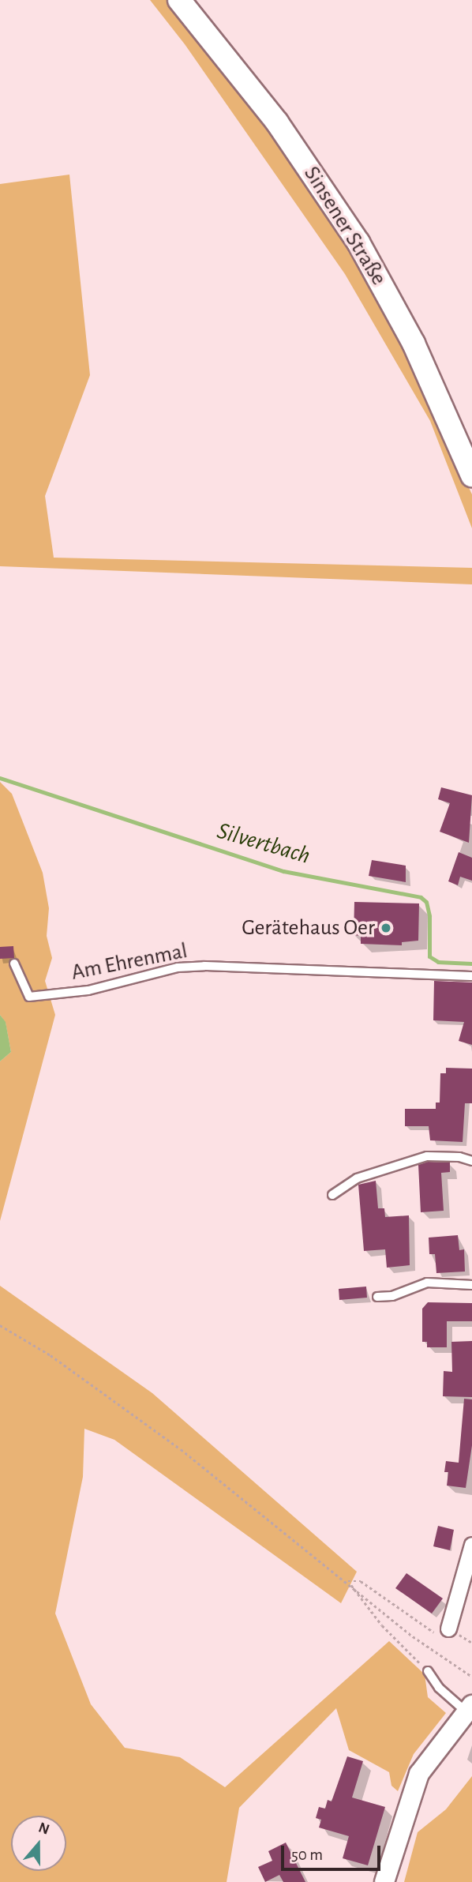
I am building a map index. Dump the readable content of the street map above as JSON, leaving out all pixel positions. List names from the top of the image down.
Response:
{
  "streets": {
    "main road": ["Sinsener Straße"],
    "lane": ["Am Ehrenmal"]
  },
  "water": ["Silvertbach"],
  "places": ["Gerätehaus Oer"],
  "scale_bar": "50 m",
  "north": "top"
}
